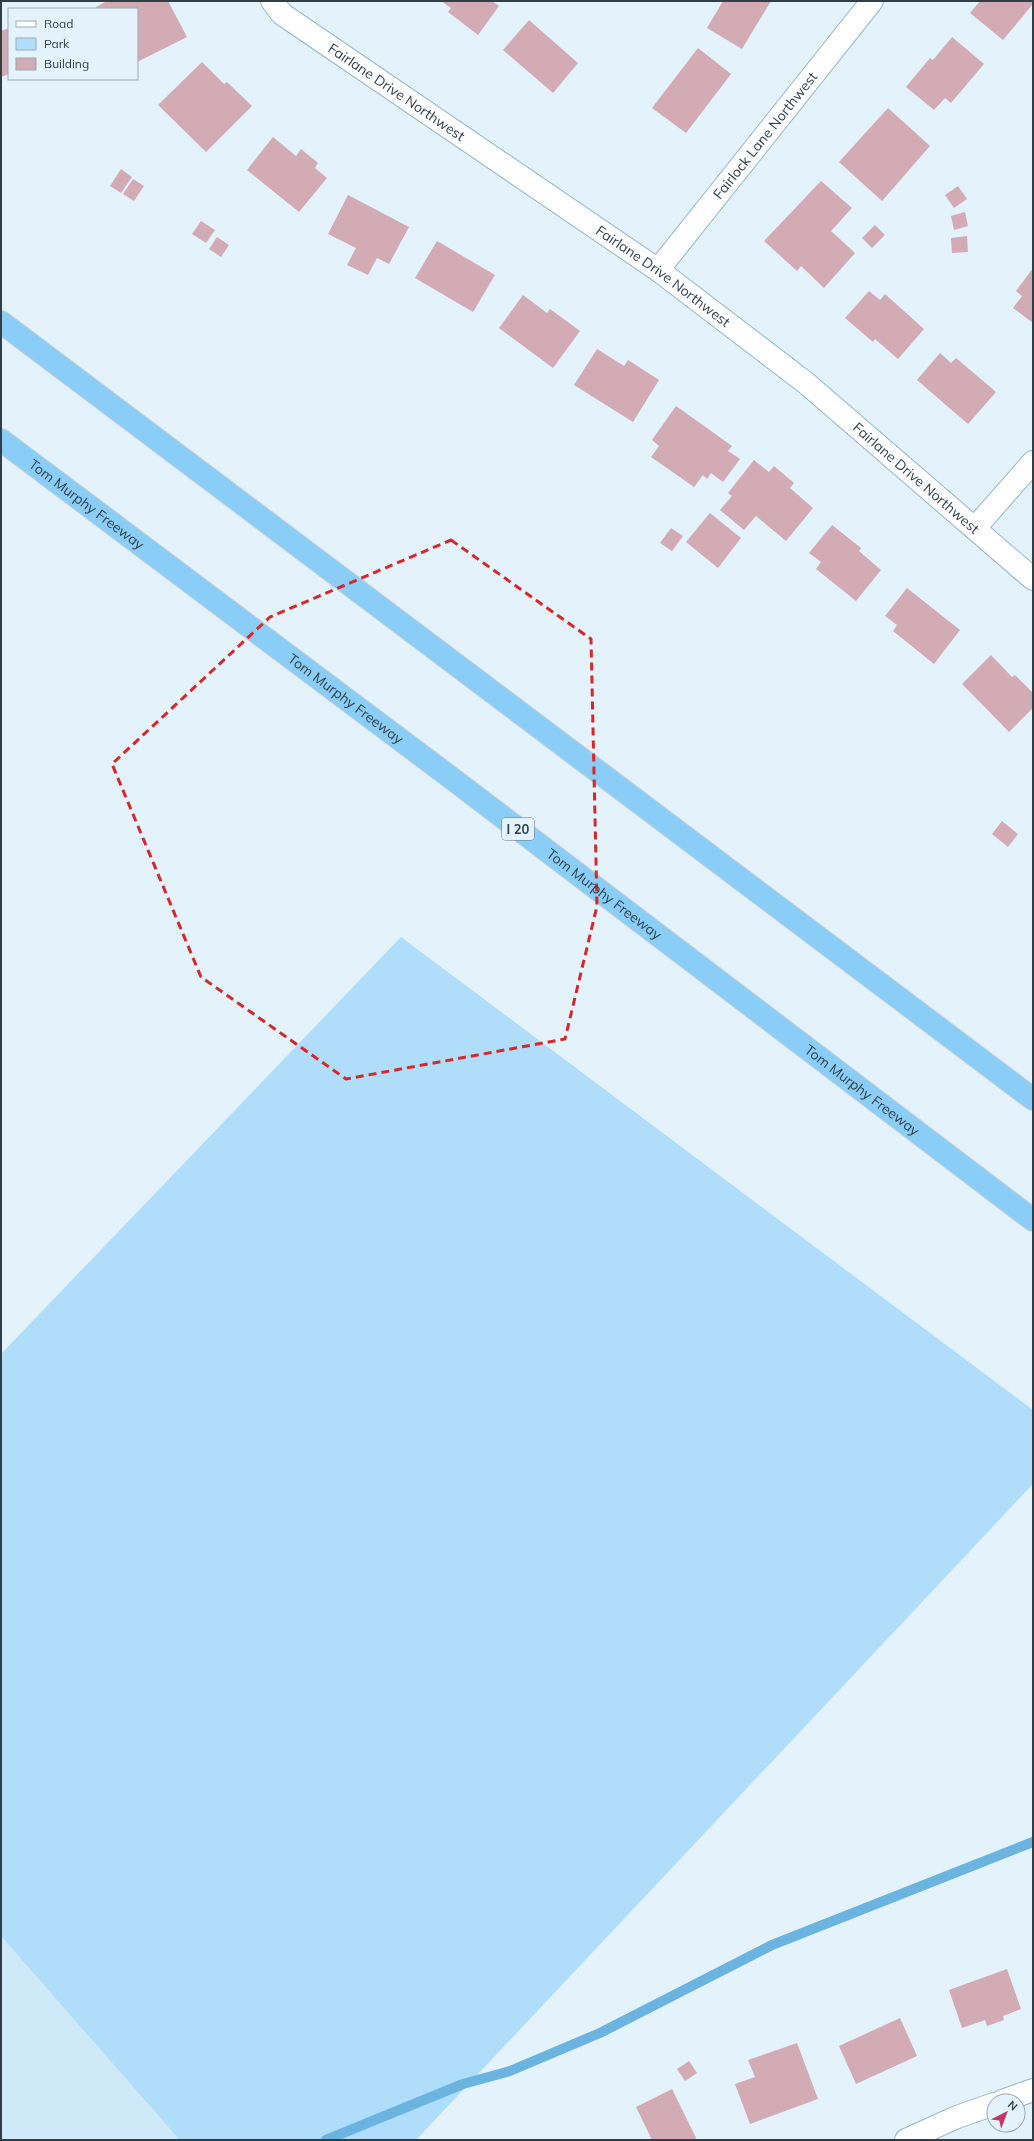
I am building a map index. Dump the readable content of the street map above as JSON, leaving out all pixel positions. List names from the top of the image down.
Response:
{
  "streets": {
    "highway": ["Tom Murphy Freeway", "I 20"],
    "street": ["Fairlane Drive Northwest", "Fairlock Lane Northwest"]
  },
  "crossings": [
    ["Fairlane Drive Northwest", "Fairlock Lane Northwest"]
  ],
  "legend": ["Road", "Park", "Building"],
  "north": "top right"
}
